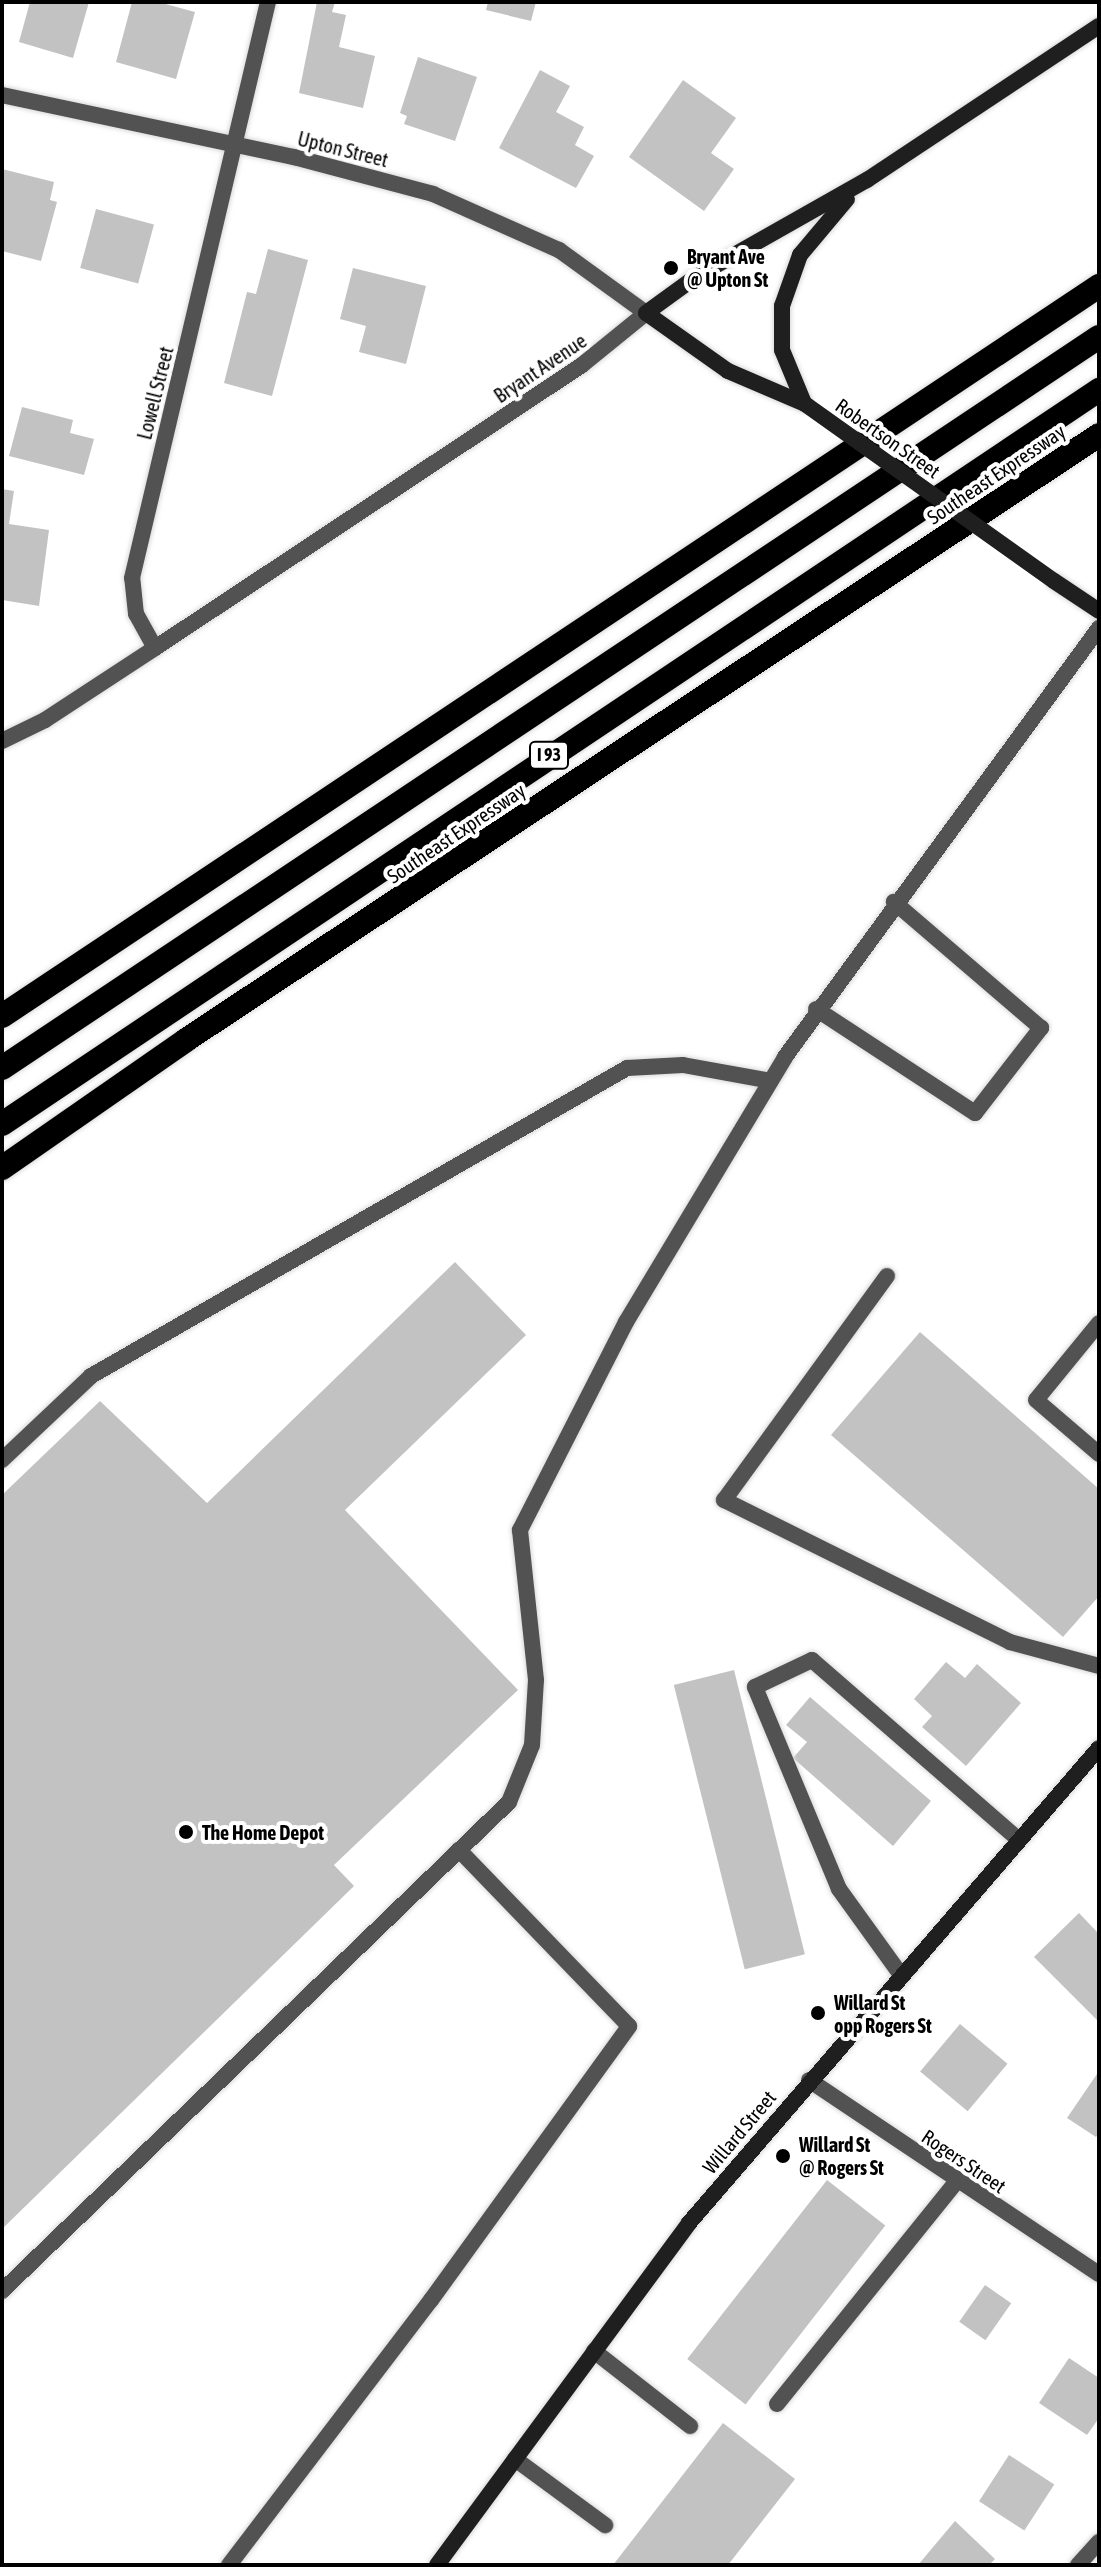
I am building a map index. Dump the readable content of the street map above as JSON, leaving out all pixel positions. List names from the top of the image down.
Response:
{
  "streets": {
    "highway": ["Southeast Expressway", "I 93"],
    "main road": ["Bryant Avenue", "Robertson Street", "Willard Street"],
    "street": ["Upton Street", "Lowell Street", "Rogers Street"]
  },
  "crossings": [
    ["Upton Street", "Bryant Avenue"],
    ["Upton Street", "Lowell Street"],
    ["Upton Street", "Robertson Street"],
    ["Bryant Avenue", "Lowell Street"],
    ["Bryant Avenue", "Robertson Street"],
    ["Willard Street", "Rogers Street"]
  ],
  "places": [
    "Bryant Ave @ Upton St",
    "The Home Depot",
    "Willard St opp Rogers St",
    "Willard St @ Rogers St"
  ]
}
